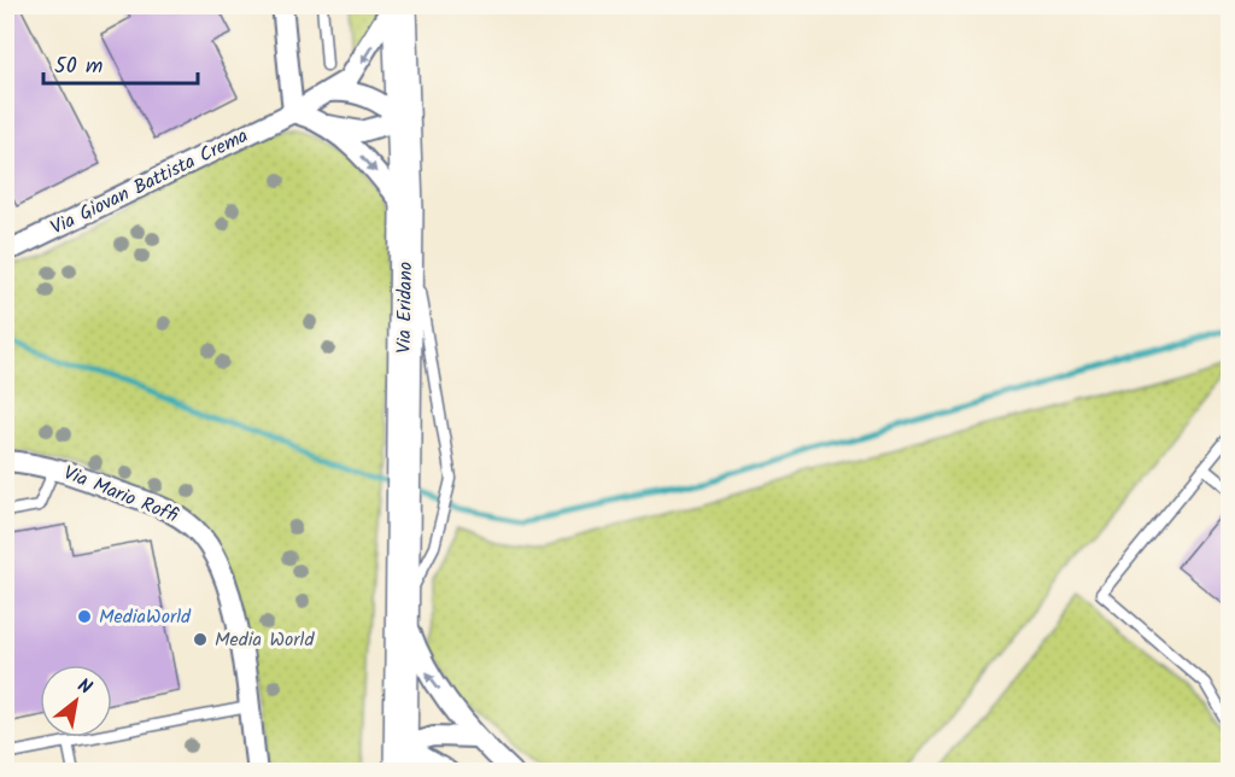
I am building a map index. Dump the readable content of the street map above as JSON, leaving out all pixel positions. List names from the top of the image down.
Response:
{
  "streets": {
    "main road": ["Via Eridano"],
    "street": ["Via Giovan Battista Crema", "Via Mario Roffi"]
  },
  "places": ["MediaWorld", "Media World"],
  "scale_bar": "50 m",
  "north": "top right"
}
